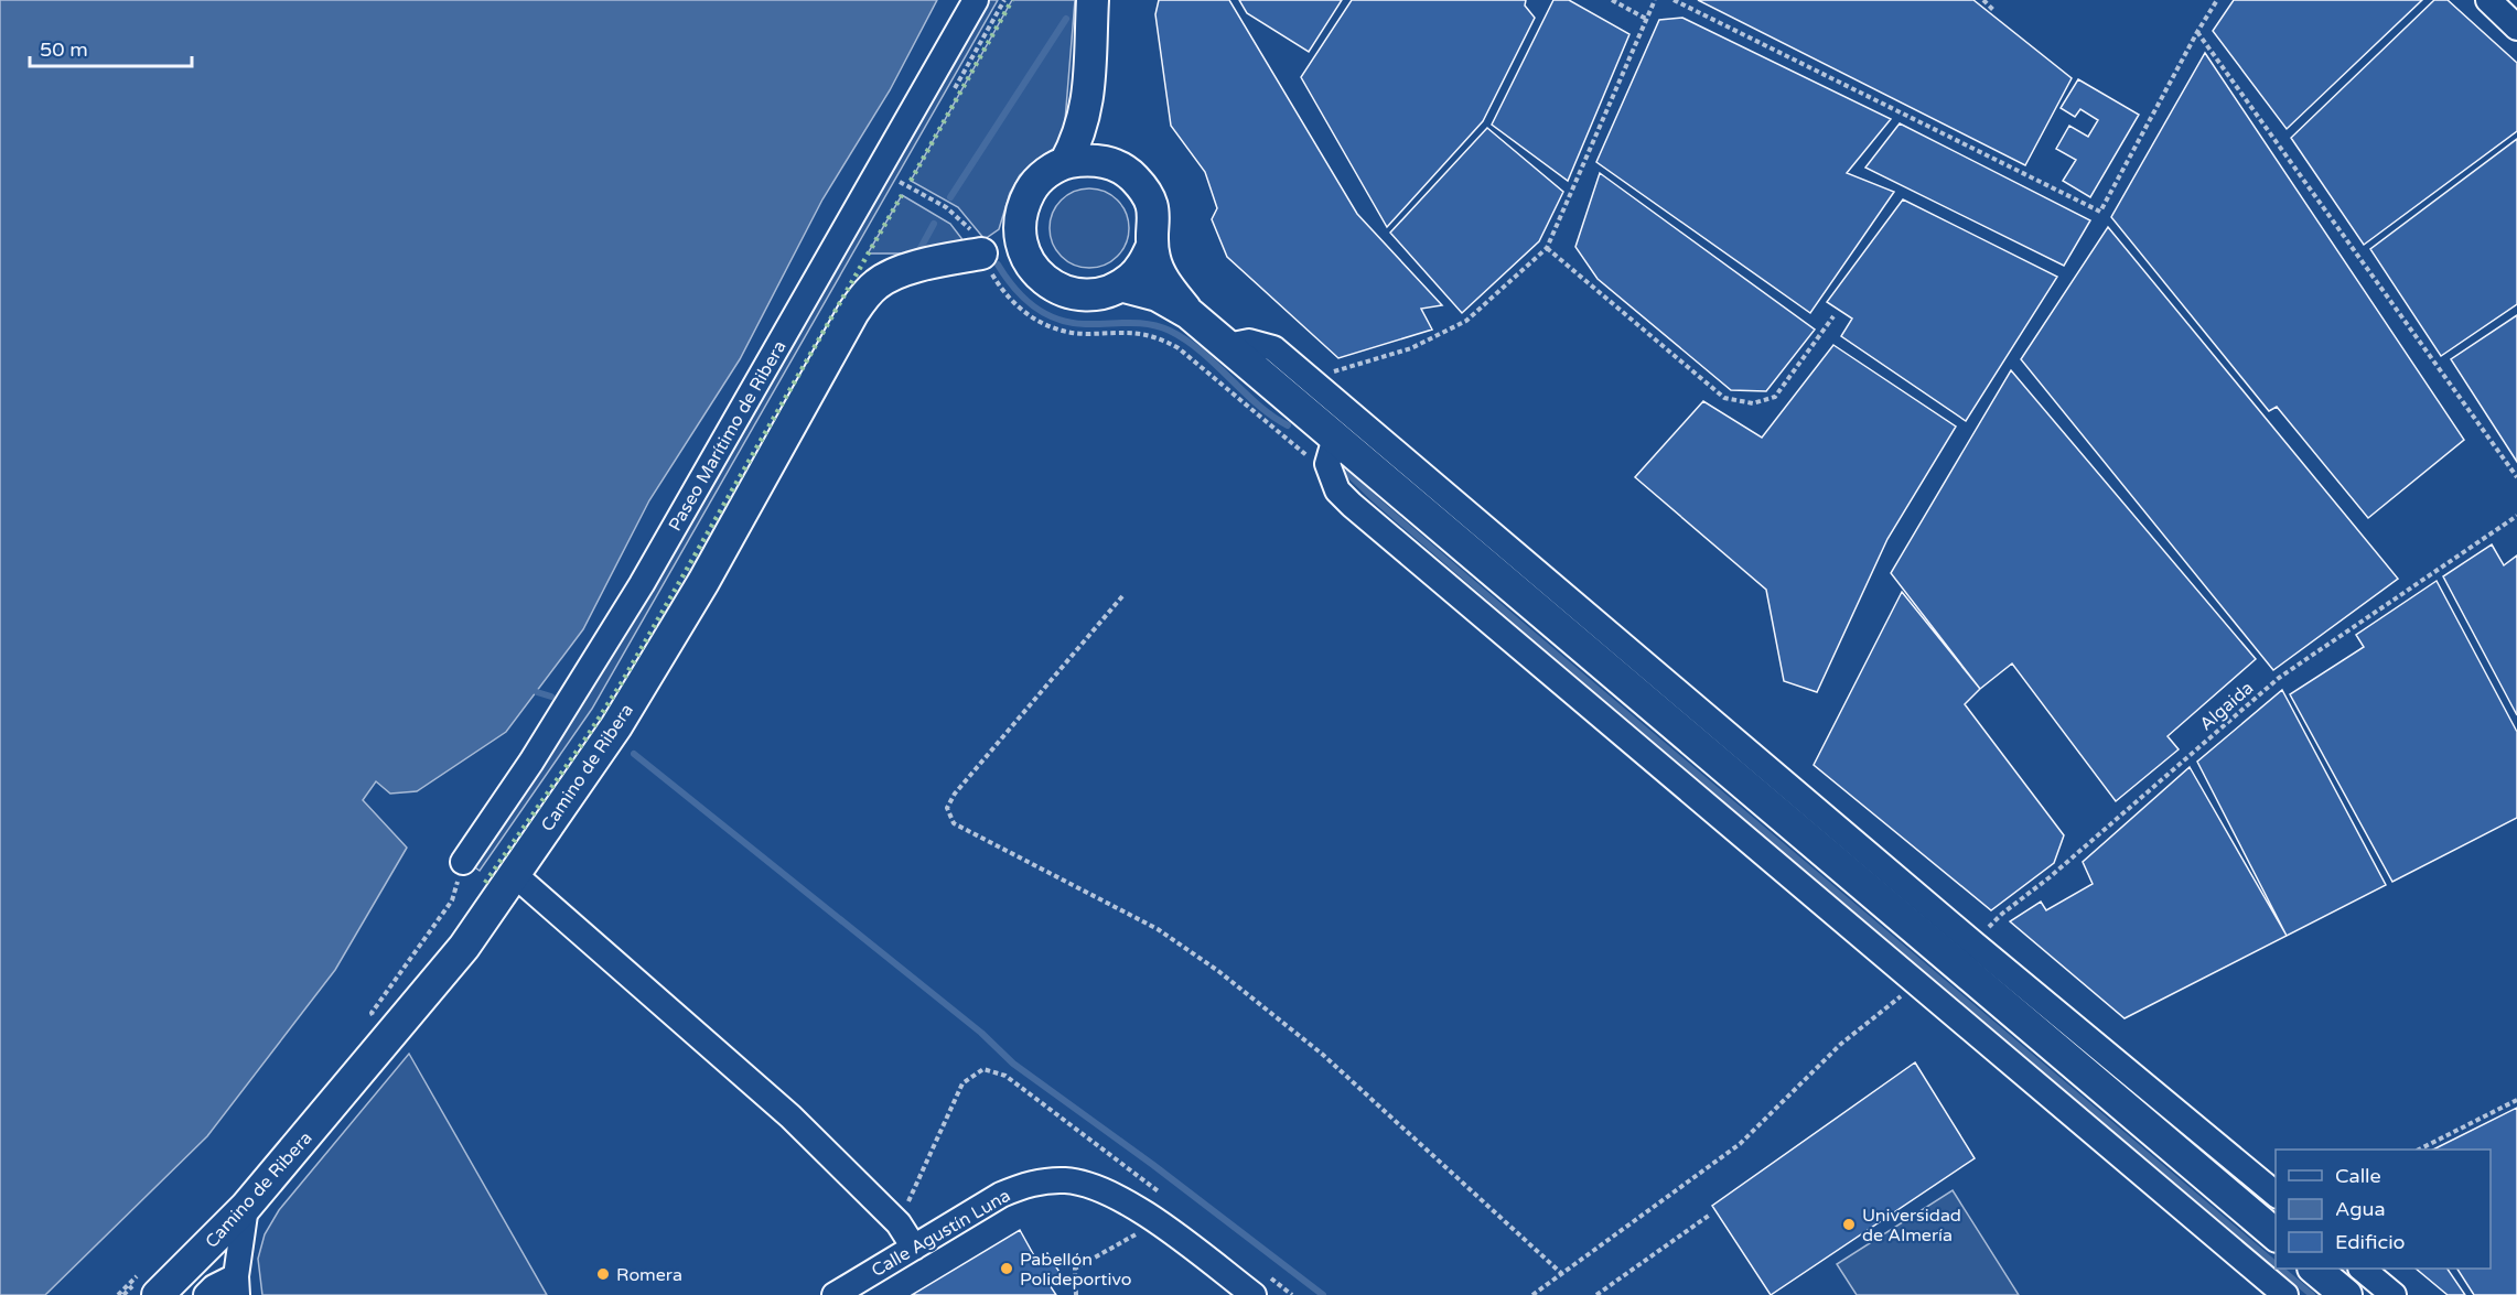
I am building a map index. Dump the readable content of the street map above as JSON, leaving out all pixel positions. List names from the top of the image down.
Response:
{
  "streets": {
    "main road": ["Camino de Ribera"],
    "street": ["Paseo Marítimo de Ribera", "Calle Agustín Luna"],
    "path": ["Algaida"]
  },
  "places": ["Universidad de Almería", "Pabellón Polideportivo", "Romera"],
  "legend": ["Calle", "Agua", "Edificio"],
  "scale_bar": "50 m"
}
